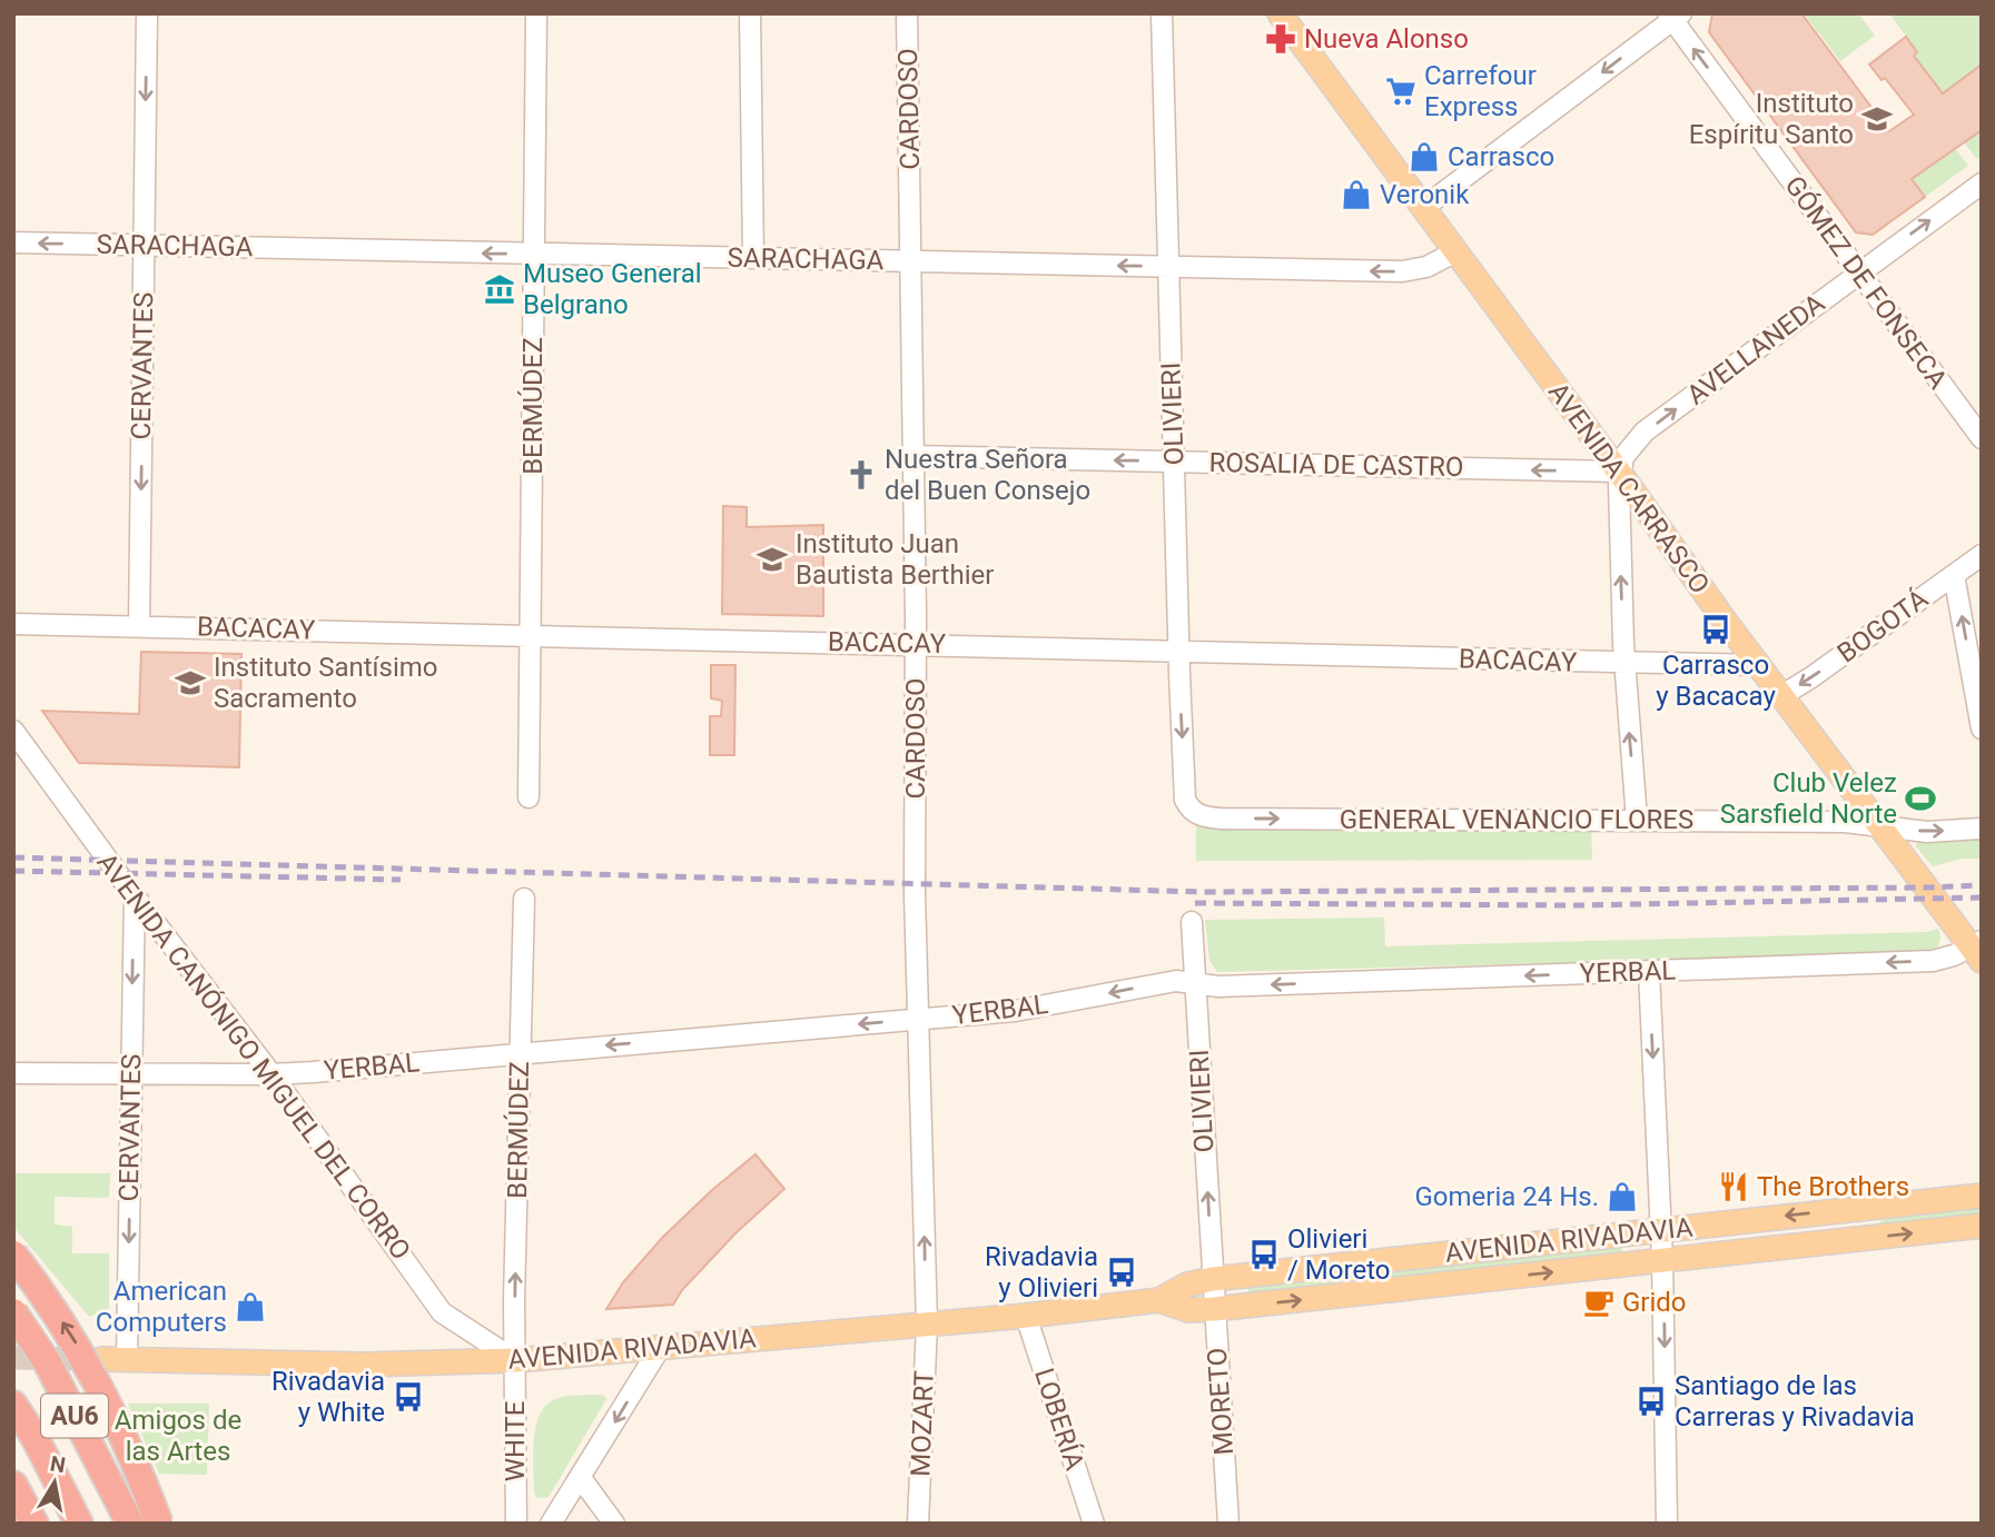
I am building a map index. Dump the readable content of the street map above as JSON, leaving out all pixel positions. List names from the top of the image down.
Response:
{
  "streets": {
    "highway": ["AU6"],
    "main road": ["AVENIDA CARRASCO", "AVENIDA RIVADAVIA"],
    "street": [
      "CARDOSO",
      "SARACHAGA",
      "GÓMEZ DE FONSECA",
      "AVELLANEDA",
      "CERVANTES",
      "BERMÚDEZ",
      "OLIVIERI",
      "ROSALIA DE CASTRO",
      "BOGOTÁ",
      "BACACAY",
      "GENERAL VENANCIO FLORES",
      "YERBAL",
      "AVENIDA CANÓNIGO MIGUEL DEL CORRO",
      "MORETO",
      "LOBERÍA",
      "MOZART",
      "WHITE"
    ]
  },
  "crossings": [
    ["CARDOSO", "SARACHAGA"],
    ["CARDOSO", "ROSALIA DE CASTRO"],
    ["CARDOSO", "BACACAY"],
    ["CARDOSO", "YERBAL"],
    ["CARDOSO", "AVENIDA RIVADAVIA"],
    ["CARDOSO", "MOZART"],
    ["SARACHAGA", "CERVANTES"],
    ["SARACHAGA", "BERMÚDEZ"],
    ["SARACHAGA", "OLIVIERI"],
    ["SARACHAGA", "AVENIDA CARRASCO"],
    ["GÓMEZ DE FONSECA", "AVELLANEDA"],
    ["AVELLANEDA", "ROSALIA DE CASTRO"],
    ["AVELLANEDA", "AVENIDA CARRASCO"],
    ["CERVANTES", "BACACAY"],
    ["CERVANTES", "YERBAL"],
    ["CERVANTES", "AVENIDA CANÓNIGO MIGUEL DEL CORRO"],
    ["CERVANTES", "AVENIDA RIVADAVIA"],
    ["BERMÚDEZ", "BACACAY"],
    ["BERMÚDEZ", "YERBAL"],
    ["BERMÚDEZ", "AVENIDA CANÓNIGO MIGUEL DEL CORRO"],
    ["BERMÚDEZ", "AVENIDA RIVADAVIA"],
    ["BERMÚDEZ", "WHITE"],
    ["OLIVIERI", "ROSALIA DE CASTRO"],
    ["OLIVIERI", "BACACAY"],
    ["OLIVIERI", "GENERAL VENANCIO FLORES"],
    ["OLIVIERI", "YERBAL"],
    ["OLIVIERI", "AVENIDA RIVADAVIA"],
    ["OLIVIERI", "MORETO"],
    ["ROSALIA DE CASTRO", "AVENIDA CARRASCO"],
    ["AVENIDA CARRASCO", "BOGOTÁ"],
    ["AVENIDA CARRASCO", "BACACAY"],
    ["AVENIDA CARRASCO", "GENERAL VENANCIO FLORES"],
    ["AVENIDA CARRASCO", "YERBAL"],
    ["YERBAL", "AVENIDA CANÓNIGO MIGUEL DEL CORRO"],
    ["AVENIDA CANÓNIGO MIGUEL DEL CORRO", "AVENIDA RIVADAVIA"],
    ["AVENIDA CANÓNIGO MIGUEL DEL CORRO", "WHITE"],
    ["AVENIDA RIVADAVIA", "MORETO"],
    ["AVENIDA RIVADAVIA", "LOBERÍA"],
    ["AVENIDA RIVADAVIA", "MOZART"],
    ["AVENIDA RIVADAVIA", "WHITE"]
  ],
  "one_way": [
    "SARACHAGA",
    "GÓMEZ DE FONSECA",
    "AVELLANEDA",
    "CERVANTES",
    "ROSALIA DE CASTRO",
    "BOGOTÁ",
    "GENERAL VENANCIO FLORES",
    "YERBAL",
    "WHITE"
  ],
  "parks": ["Amigos de las Artes"],
  "places": {
    "pharmacy": ["Nueva Alonso"],
    "supermarket": ["Carrefour Express"],
    "school or university": ["Instituto Espíritu Santo", "Instituto Juan Bautista Berthier", "Instituto Santísimo Sacramento"],
    "shop": [
      "Carrasco",
      "Veronik",
      "Gomeria 24 Hs.",
      "American Computers"
    ],
    "museum": ["Museo General Belgrano"],
    "church": ["Nuestra Señora del Buen Consejo"],
    "bus stop": [
      "Carrasco y Bacacay",
      "Olivieri / Moreto",
      "Rivadavia y Olivieri",
      "Rivadavia y White",
      "Santiago de las Carreras y Rivadavia"
    ],
    "sports": ["Club Velez Sarsfield Norte"],
    "restaurant": ["The Brothers"],
    "cafe": ["Grido"]
  },
  "north": "top"
}
